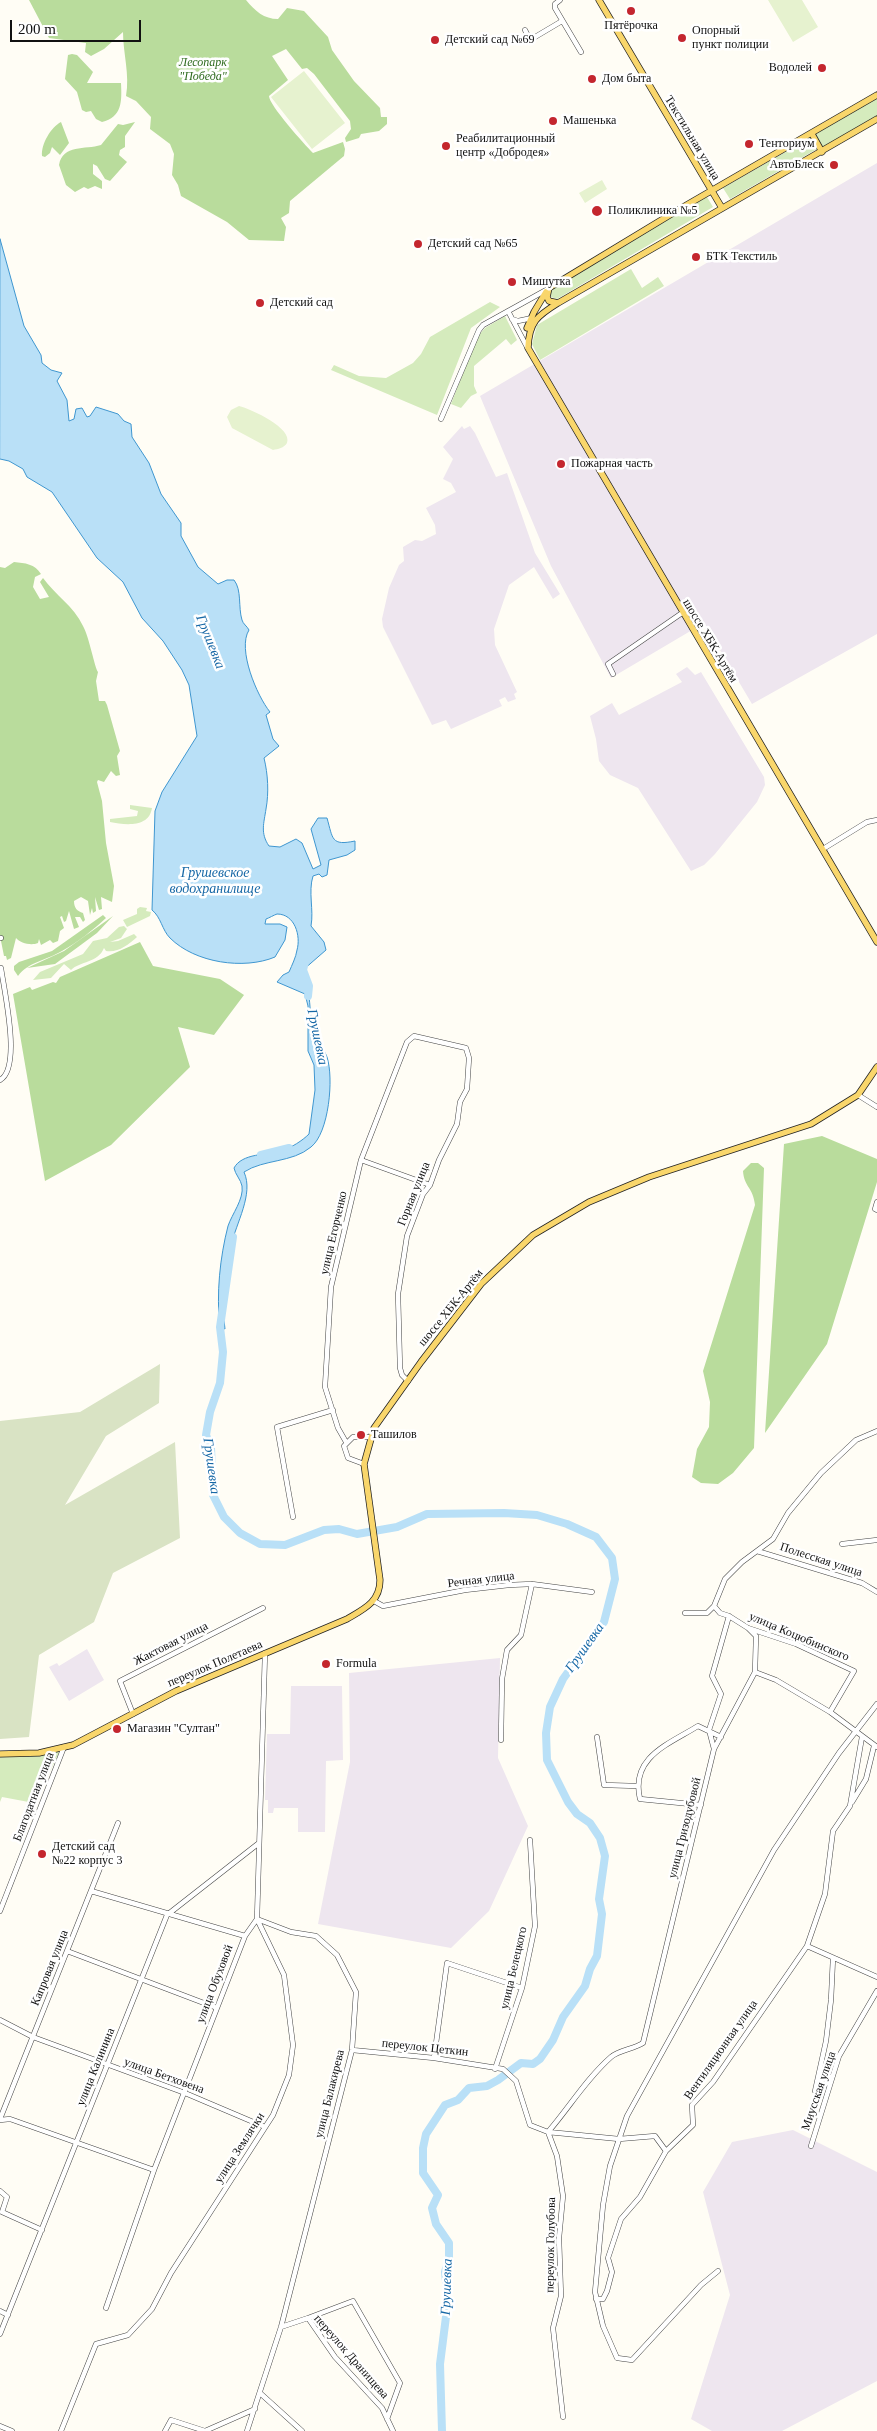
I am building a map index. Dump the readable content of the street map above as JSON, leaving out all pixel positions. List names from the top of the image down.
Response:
{
  "streets": {
    "main road": ["Текстильная улица", "шоссе ХБК-Артём", "переулок Полетаева"],
    "street": [
      "Горная улица",
      "улица Егорченко",
      "Полесская улица",
      "Речная улица",
      "улица Коцюбинского",
      "Жактовая улица",
      "Благодатная улица",
      "улица Гризодубовой",
      "Капровая улица",
      "улица Белецкого",
      "улица Обуховой",
      "переулок Цеткин",
      "Вентиляционная улица",
      "улица Калинина",
      "улица Бетховена",
      "Миусская улица",
      "улица Балакирева",
      "улица Землячки",
      "переулок Голубова",
      "переулок Дранищева"
    ]
  },
  "crossings": [
    ["шоссе ХБК-Артём", "Горная улица"],
    ["шоссе ХБК-Артём", "улица Егорченко"],
    ["шоссе ХБК-Артём", "Речная улица"],
    ["шоссе ХБК-Артём", "переулок Полетаева"],
    ["Горная улица", "улица Егорченко"],
    ["Речная улица", "переулок Полетаева"],
    ["улица Коцюбинского", "улица Гризодубовой"],
    ["Жактовая улица", "переулок Полетаева"],
    ["переулок Полетаева", "Благодатная улица"],
    ["улица Гризодубовой", "переулок Цеткин"],
    ["улица Гризодубовой", "переулок Голубова"],
    ["Капровая улица", "улица Бетховена"],
    ["улица Белецкого", "переулок Цеткин"],
    ["улица Обуховой", "улица Бетховена"],
    ["улица Обуховой", "улица Балакирева"],
    ["улица Обуховой", "улица Землячки"],
    ["переулок Цеткин", "улица Балакирева"],
    ["переулок Цеткин", "переулок Голубова"],
    ["улица Калинина", "улица Бетховена"],
    ["улица Бетховена", "улица Землячки"],
    ["улица Балакирева", "улица Землячки"],
    ["улица Балакирева", "переулок Дранищева"]
  ],
  "water": ["Грушевка", "Грушевское водохранилище"],
  "parks": ["Лесопарк \"Победа\""],
  "places": [
    "Пятёрочка",
    "Опорный пункт полиции",
    "Детский сад №69",
    "Водолей",
    "Дом быта",
    "Машенька",
    "Тенториум",
    "Реабилитационный центр «Добродея»",
    "АвтоБлеск",
    "Поликлиника №5",
    "Детский сад №65",
    "БТК Текстиль",
    "Мишутка",
    "Детский сад",
    "Пожарная часть",
    "Ташилов",
    "Formula",
    "Магазин \"Султан\"",
    "Детский сад №22 корпус 3"
  ],
  "scale_bar": "200 m"
}
